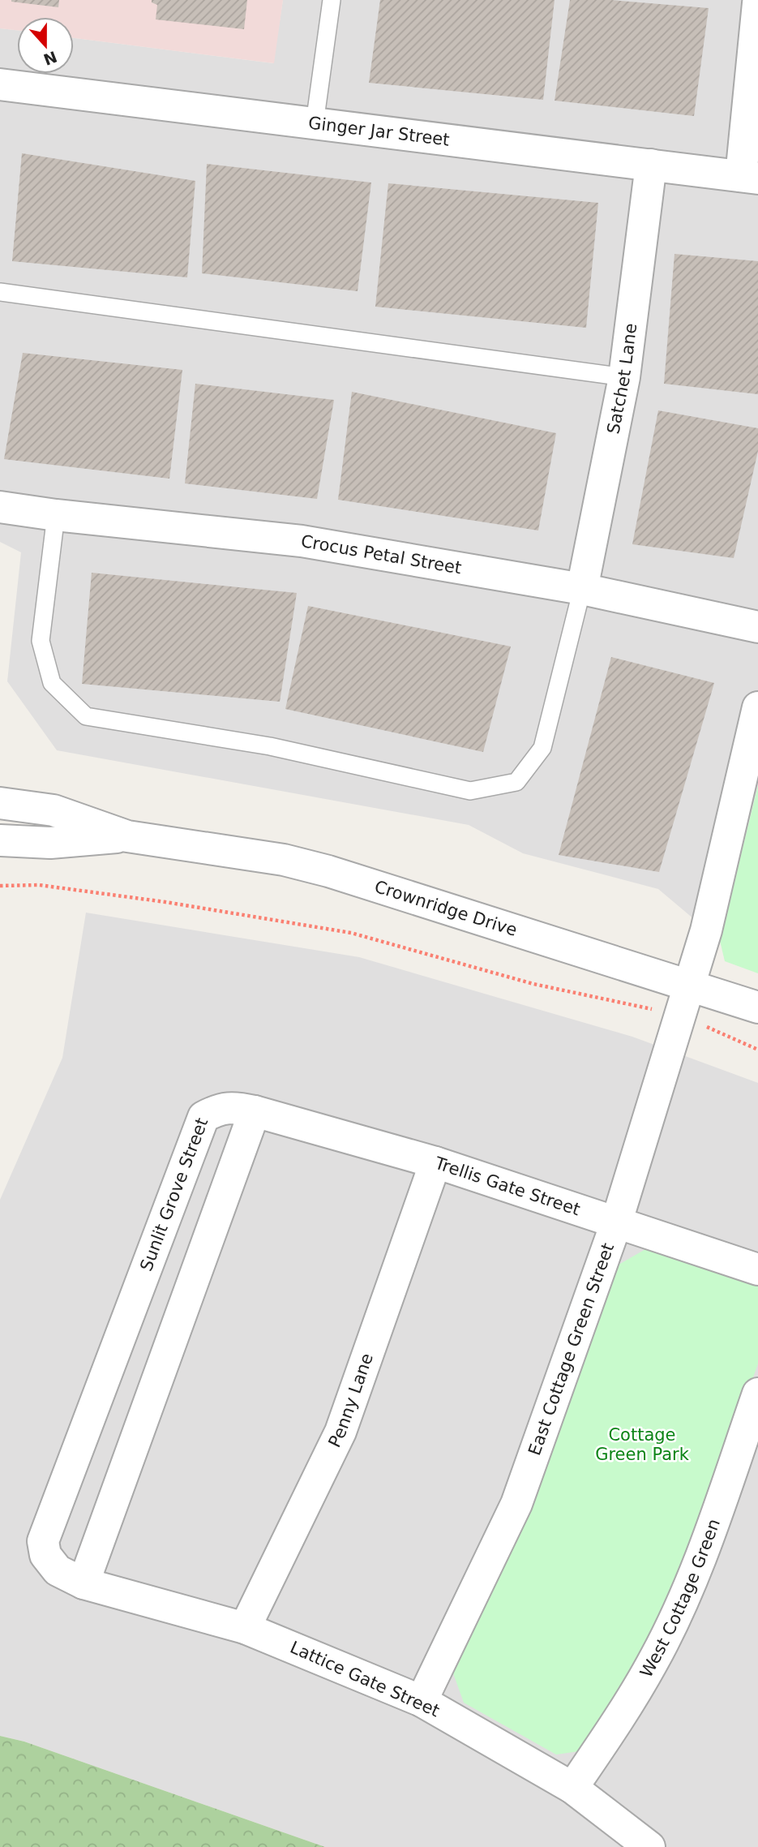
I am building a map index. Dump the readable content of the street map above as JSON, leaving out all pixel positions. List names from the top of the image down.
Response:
{
  "streets": {
    "street": [
      "Ginger Jar Street",
      "Satchet Lane",
      "Crocus Petal Street",
      "Crownridge Drive",
      "Trellis Gate Street",
      "Sunlit Grove Street",
      "East Cottage Green Street",
      "Penny Lane",
      "West Cottage Green",
      "Lattice Gate Street"
    ]
  },
  "crossings": [
    ["Ginger Jar Street", "Satchet Lane"],
    ["Satchet Lane", "Crocus Petal Street"],
    ["Crownridge Drive", "East Cottage Green Street"],
    ["Trellis Gate Street", "Sunlit Grove Street"],
    ["Trellis Gate Street", "East Cottage Green Street"],
    ["Trellis Gate Street", "Penny Lane"],
    ["Sunlit Grove Street", "Lattice Gate Street"],
    ["East Cottage Green Street", "Lattice Gate Street"],
    ["Penny Lane", "Lattice Gate Street"],
    ["West Cottage Green", "Lattice Gate Street"]
  ],
  "parks": ["Cottage Green Park"],
  "north": "bottom"
}
